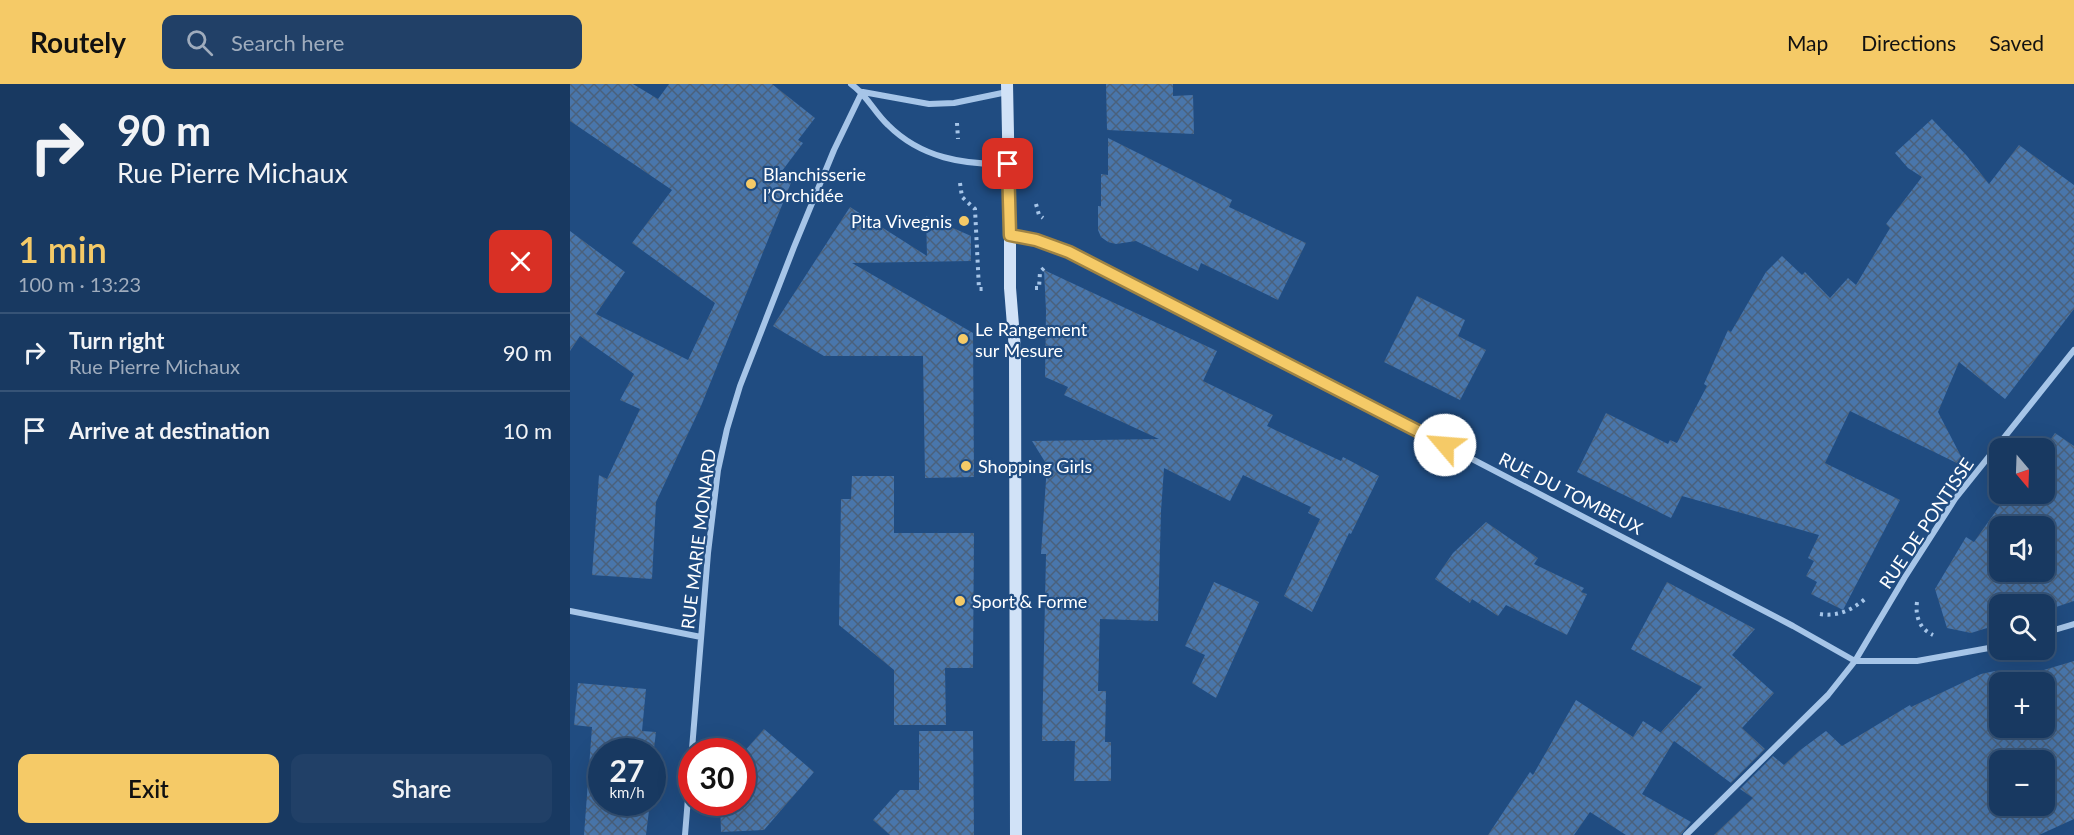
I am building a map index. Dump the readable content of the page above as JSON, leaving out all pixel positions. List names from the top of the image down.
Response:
{
  "streets": {
    "street": ["RUE DU TOMBEUX", "RUE DE PONTISSE", "RUE MARIE MONARD"]
  },
  "crossings": [
    ["RUE DU TOMBEUX", "RUE DE PONTISSE"]
  ],
  "places": [
    "Blanchisserie l’Orchidée",
    "Pita Vivegnis",
    "Le Rangement sur Mesure",
    "Shopping Girls",
    "Sport & Forme"
  ],
  "north": "bottom",
  "page": {
    "header": "Routely",
    "search": "Search here",
    "nav": ["Map", "Directions", "Saved"],
    "turn": ["90 m", "Rue Pierre Michaux"],
    "heading": ["1 min", "100 m · 13:23"],
    "list": [
      {
        "name": "Turn right",
        "note": "Rue Pierre Michaux",
        "value": "90 m"
      },
      {
        "name": "Arrive at destination",
        "value": "10 m"
      }
    ],
    "map_buttons": ["+", "−"],
    "speed": "27 km/h",
    "limit": "30",
    "buttons": ["Exit", "Share"]
  }
}
